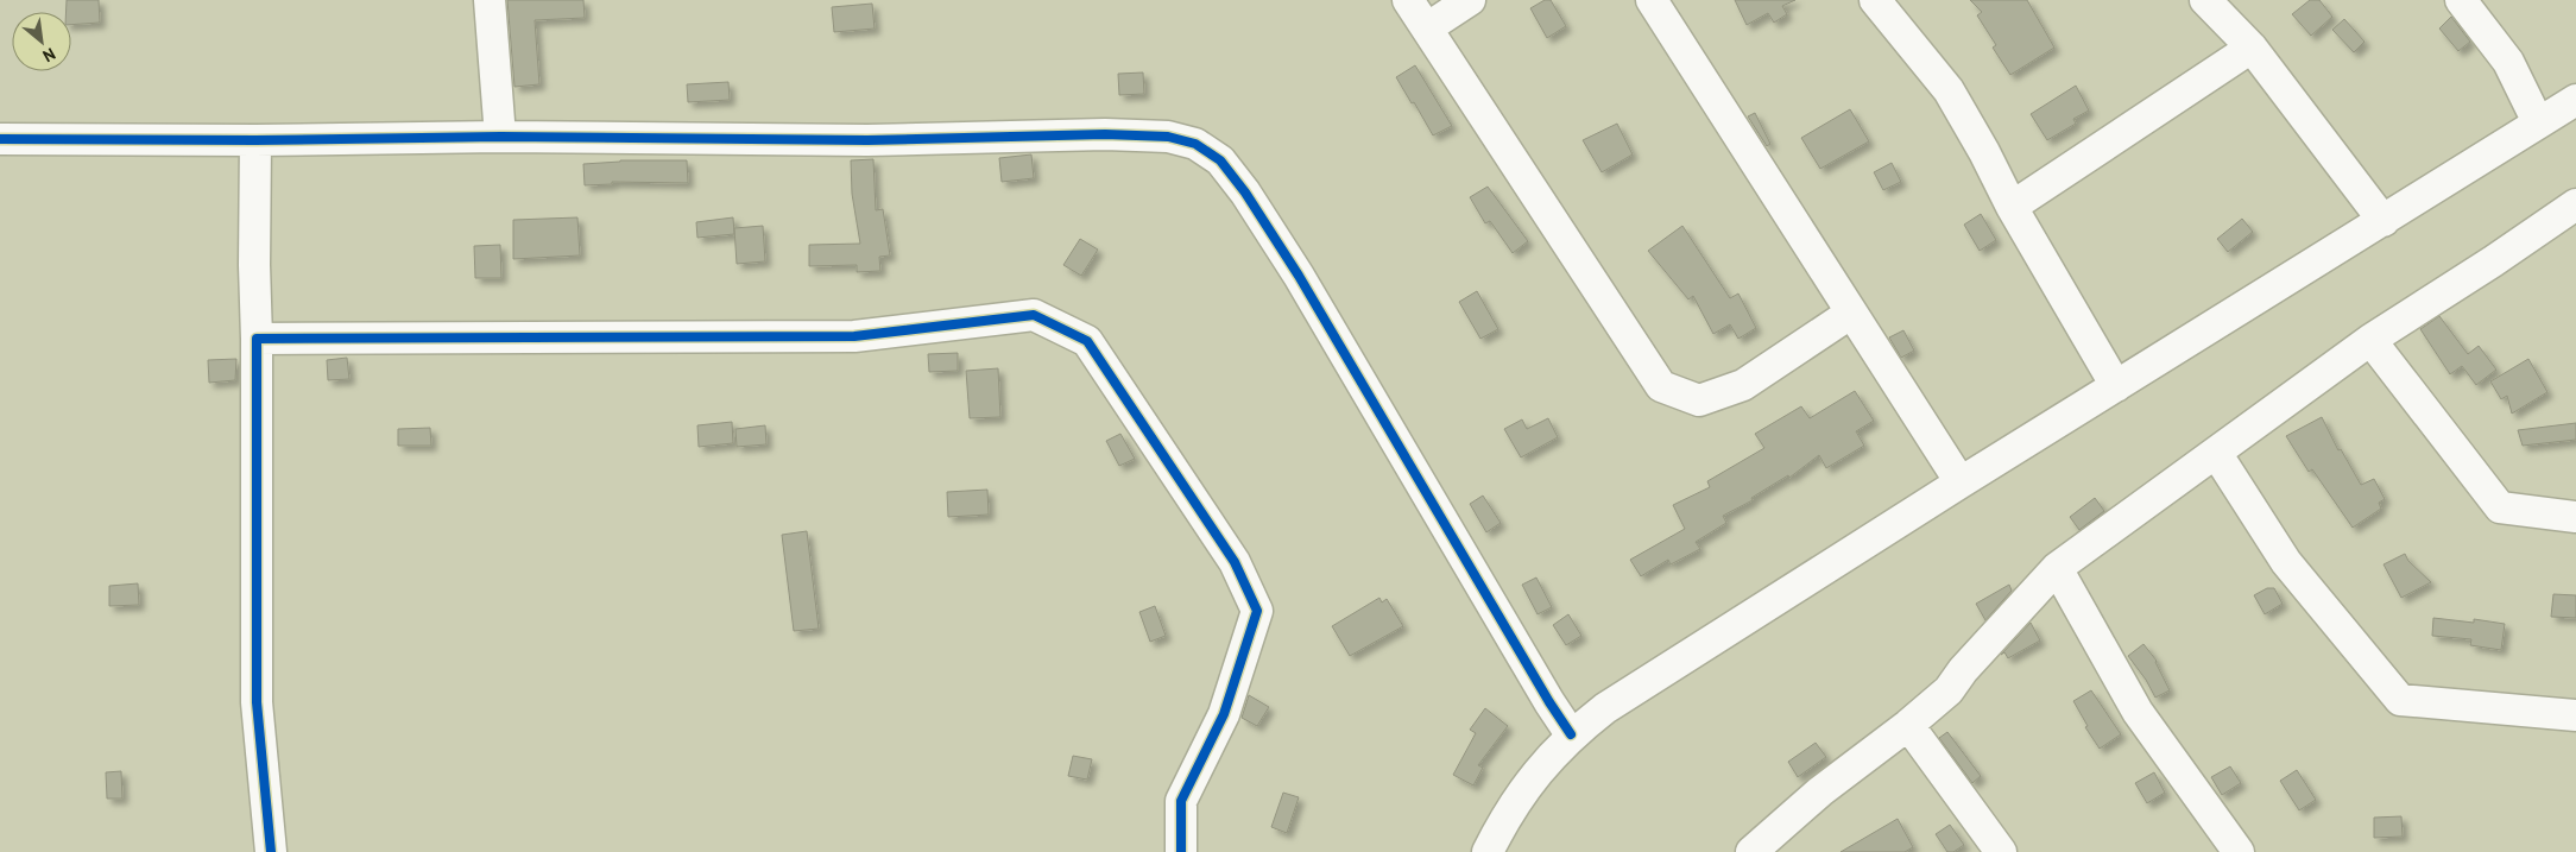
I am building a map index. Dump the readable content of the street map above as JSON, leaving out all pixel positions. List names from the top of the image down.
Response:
{
  "north": "bottom right"
}
